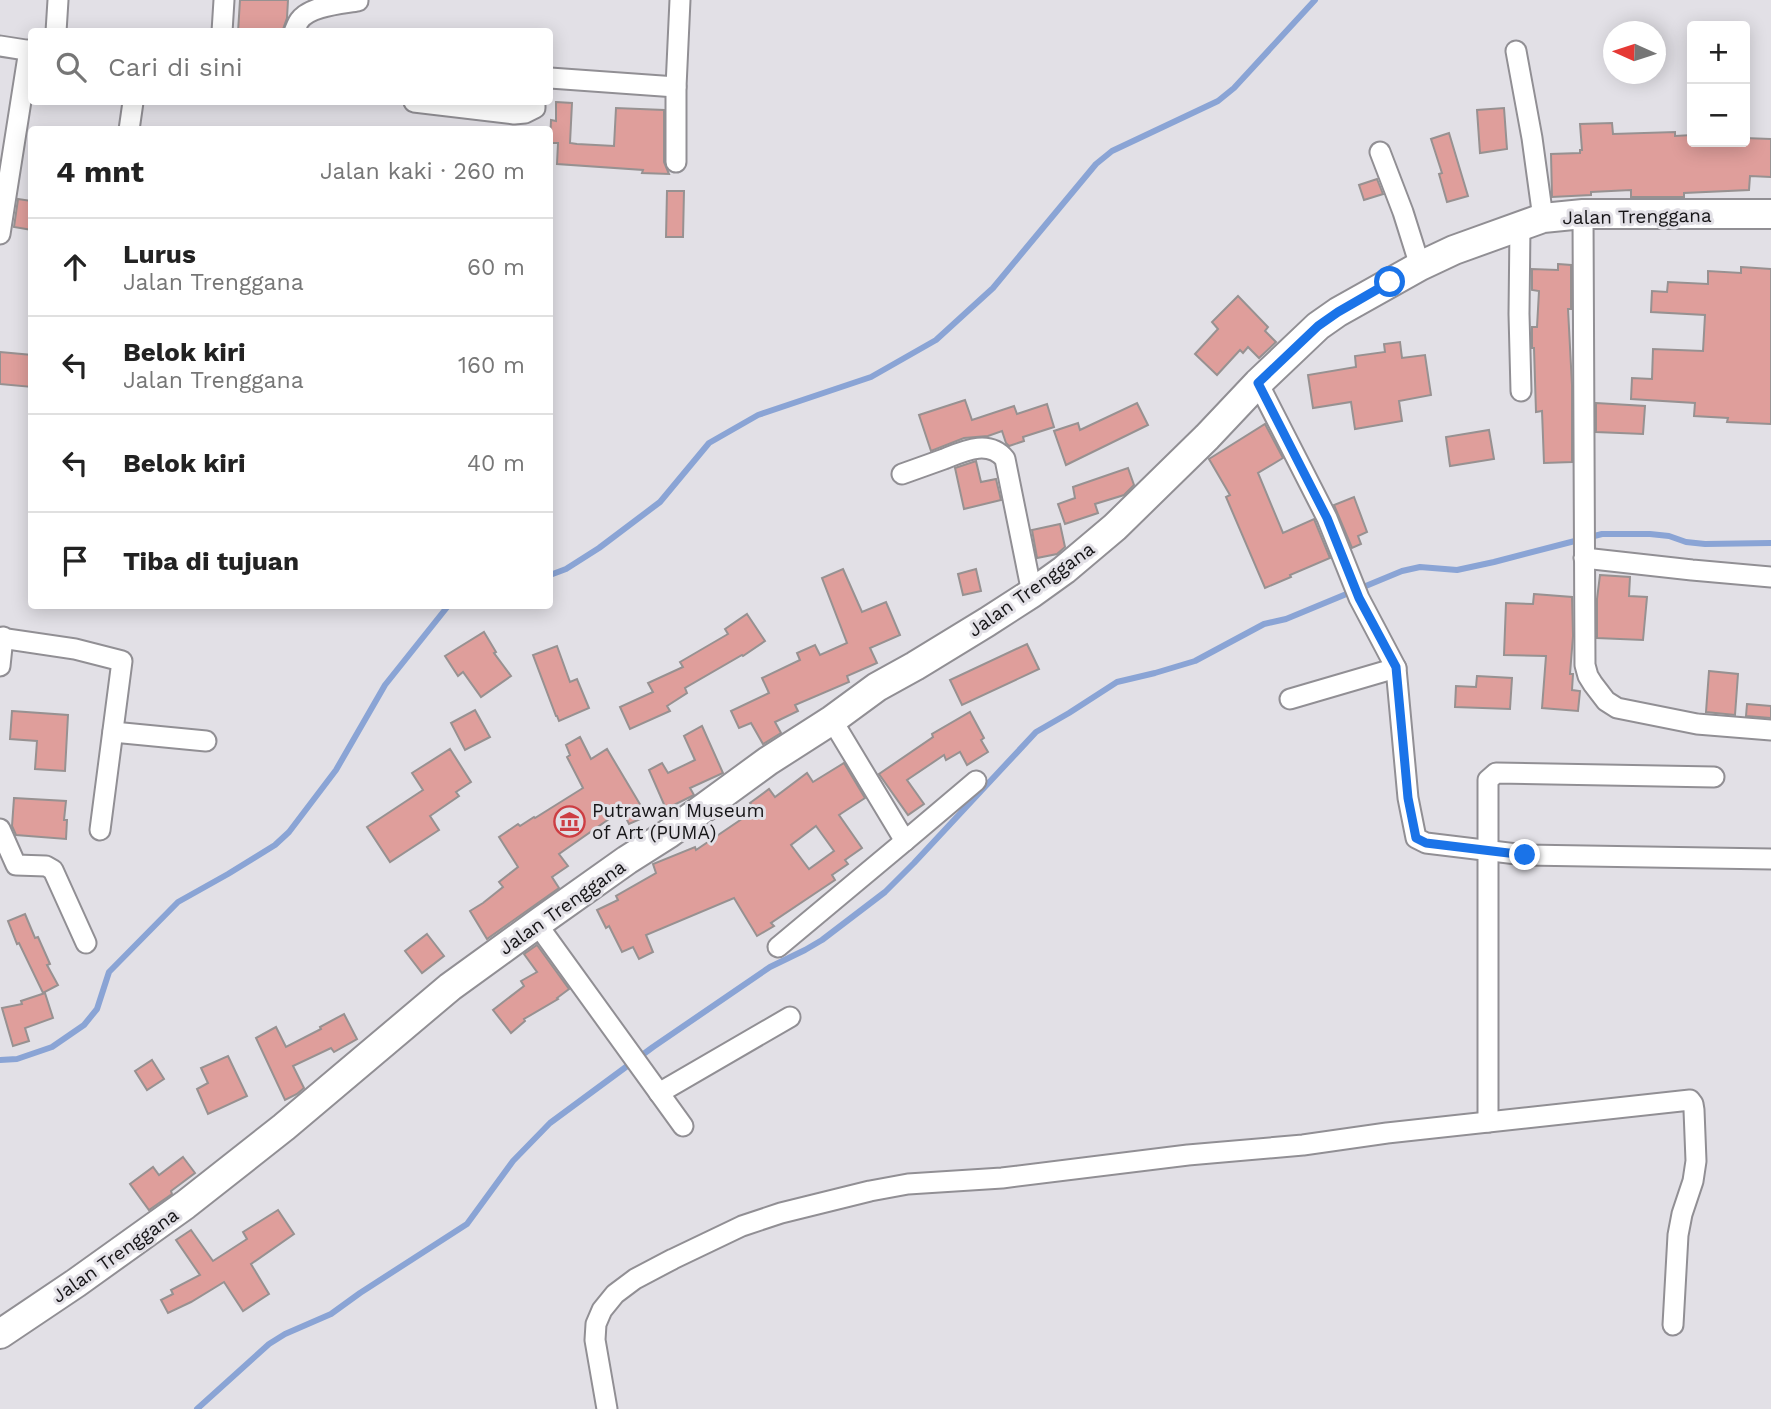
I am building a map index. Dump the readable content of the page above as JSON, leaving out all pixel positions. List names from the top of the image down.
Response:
{
  "streets": {
    "main road": ["Jalan Trenggana"]
  },
  "places": {
    "museum": ["Putrawan Museum of Art (PUMA)"]
  },
  "north": "left",
  "page": {
    "map_buttons": ["+", "−"],
    "search": "Cari di sini",
    "heading": ["4 mnt", "Jalan kaki · 260 m"],
    "list": [
      ["Lurus", "Jalan Trenggana", "60 m"],
      ["Belok kiri", "Jalan Trenggana", "160 m"],
      ["Belok kiri", "40 m"],
      "Tiba di tujuan"
    ]
  }
}
